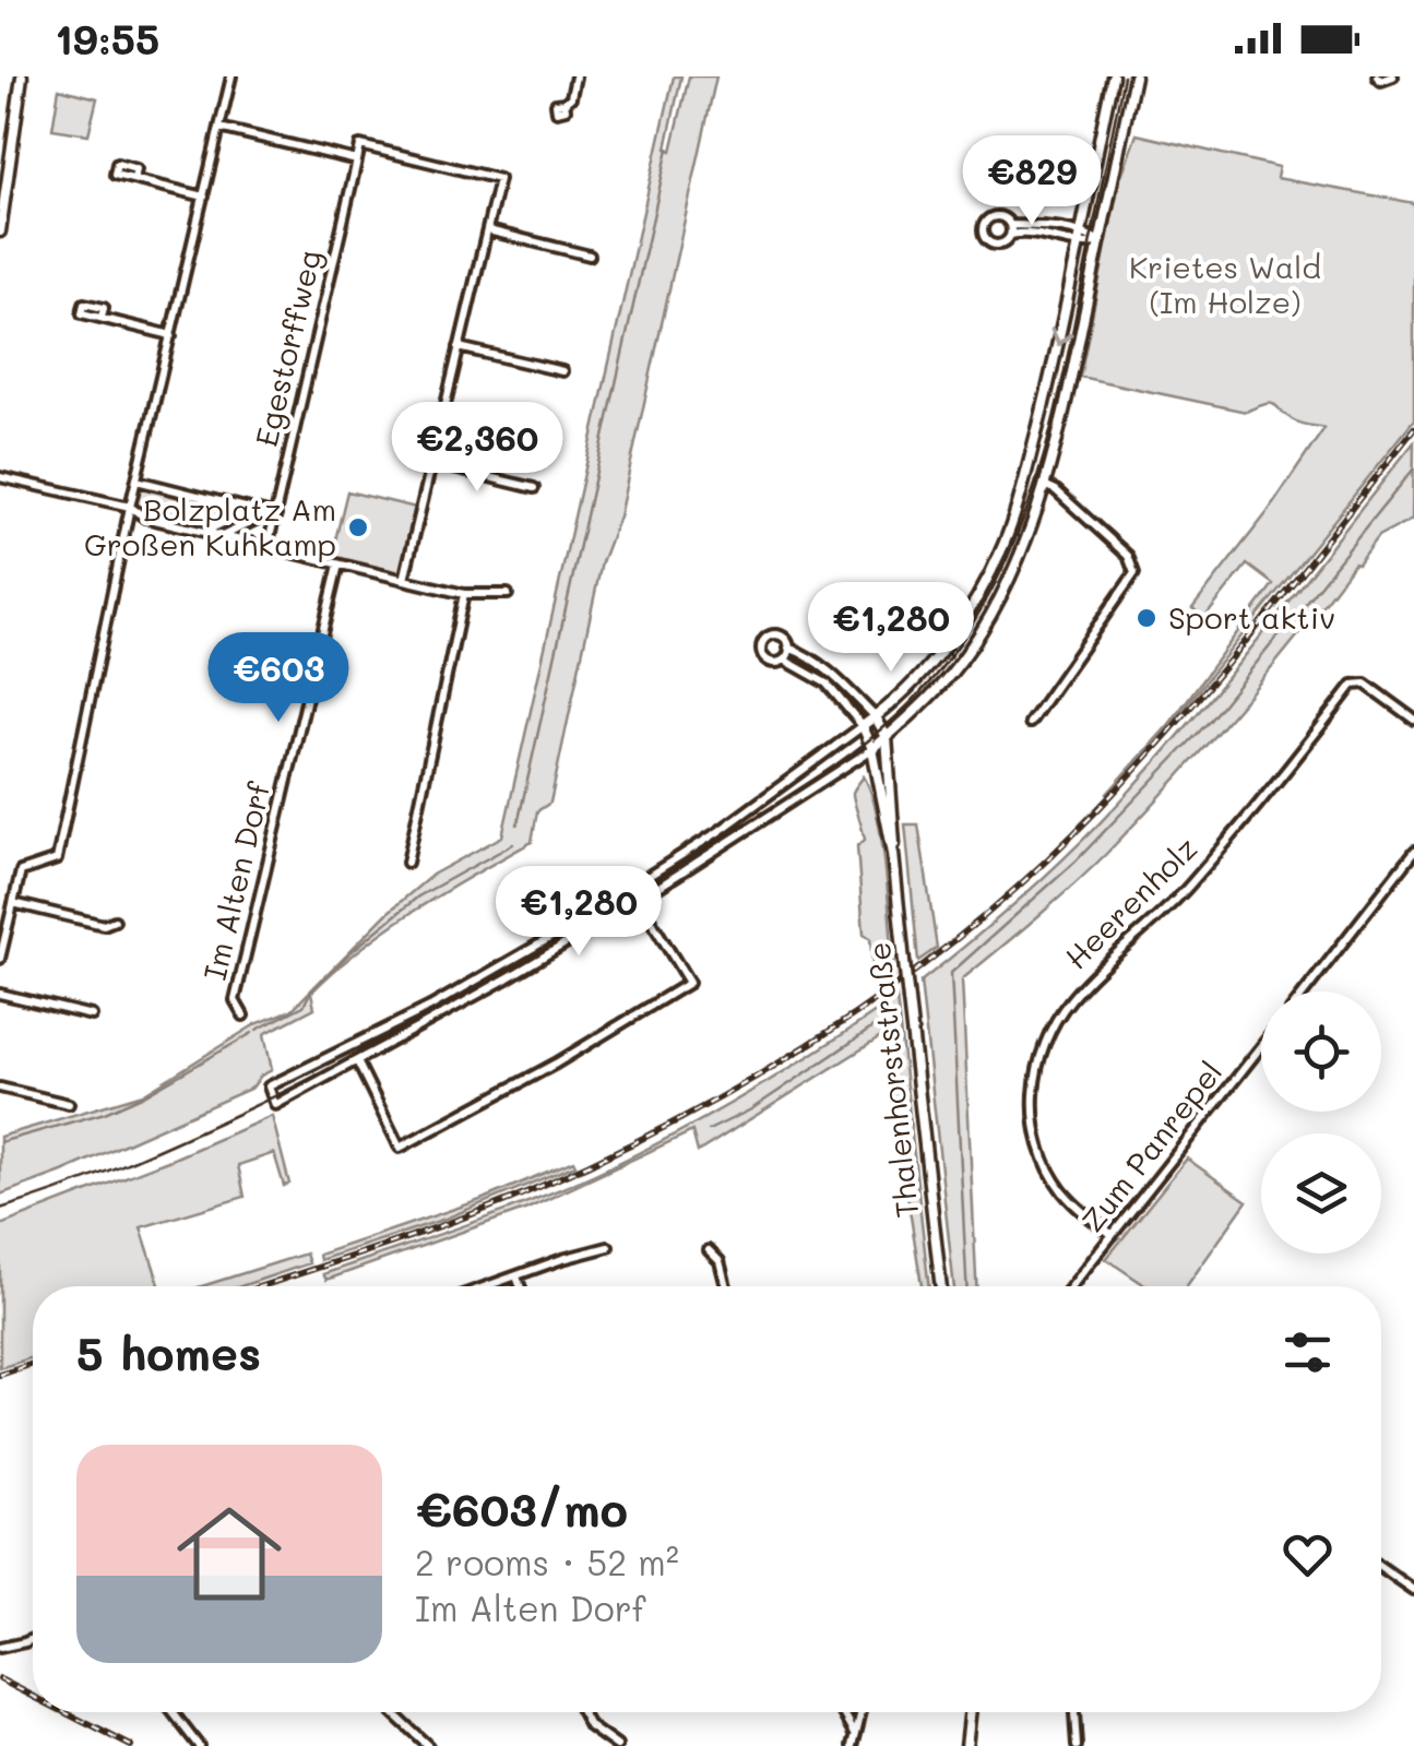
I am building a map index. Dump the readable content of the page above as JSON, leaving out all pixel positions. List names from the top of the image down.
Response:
{
  "streets": {
    "main road": ["Thalenhorststraße"],
    "street": [
      "Egestorffweg",
      "Im Alten Dorf",
      "Heerenholz",
      "Zum Panrepel"
    ]
  },
  "crossings": [
    ["Heerenholz", "Zum Panrepel"]
  ],
  "parks": ["Krietes Wald (Im Holze)"],
  "places": ["Bolzplatz Am Großen Kuhkamp", "Sport aktiv"],
  "page": {
    "status": "19:55",
    "price": [
      "€829",
      "€2,360",
      "€1,280",
      "€603",
      "€1,280"
    ],
    "heading": "5 homes",
    "list": [
      {
        "name": "€603/mo",
        "note": "2 rooms · 52 m² · Im Alten Dorf"
      }
    ]
  }
}
